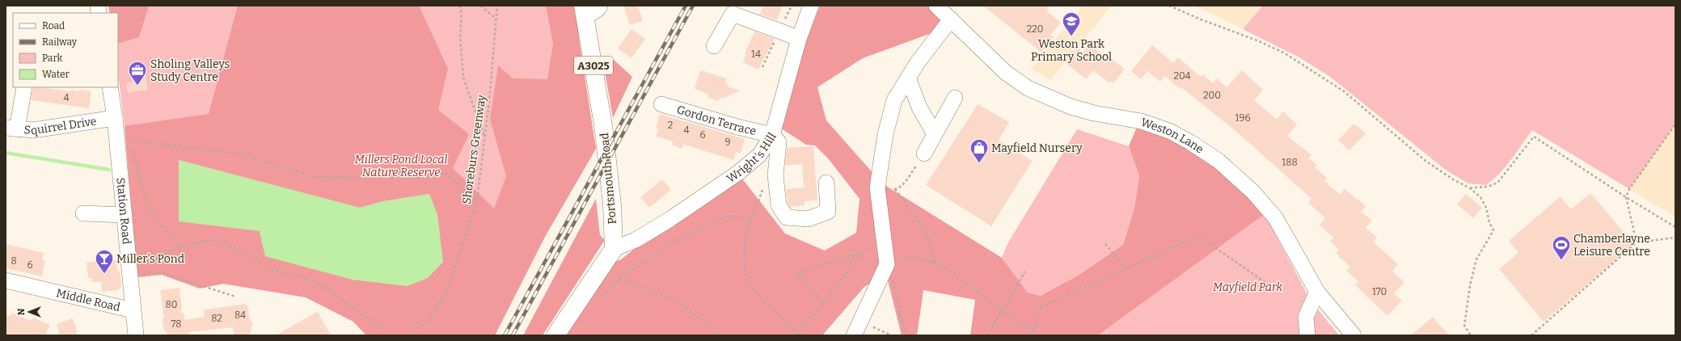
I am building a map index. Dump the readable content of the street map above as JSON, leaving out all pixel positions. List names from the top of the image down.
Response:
{
  "streets": {
    "main road": ["A3025", "Portsmouth Road"],
    "street": [
      "Gordon Terrace",
      "Squirrel Drive",
      "Weston Lane",
      "Wright's Hill",
      "Station Road",
      "Middle Road"
    ],
    "path": ["Shoreburs Greenway"]
  },
  "crossings": [
    ["Gordon Terrace", "Wright's Hill"],
    ["Squirrel Drive", "Station Road"],
    ["Wright's Hill", "Portsmouth Road"],
    ["Station Road", "Middle Road"]
  ],
  "parks": ["Millers Pond Local Nature Reserve", "Mayfield Park"],
  "places": {
    "school or university": ["Weston Park Primary School"],
    "office": ["Sholing Valleys Study Centre"],
    "shop": ["Mayfield Nursery"],
    "sports": ["Chamberlayne Leisure Centre"],
    "bar": ["Miller's Pond"]
  },
  "house_numbers": [
    "220",
    "14",
    "204",
    "200",
    "4",
    "196",
    "2",
    "4",
    "6",
    "9",
    "188",
    "8",
    "6",
    "170",
    "80",
    "84",
    "82",
    "78"
  ],
  "legend": [
    "Road",
    "Railway",
    "Park",
    "Water"
  ],
  "north": "left"
}
